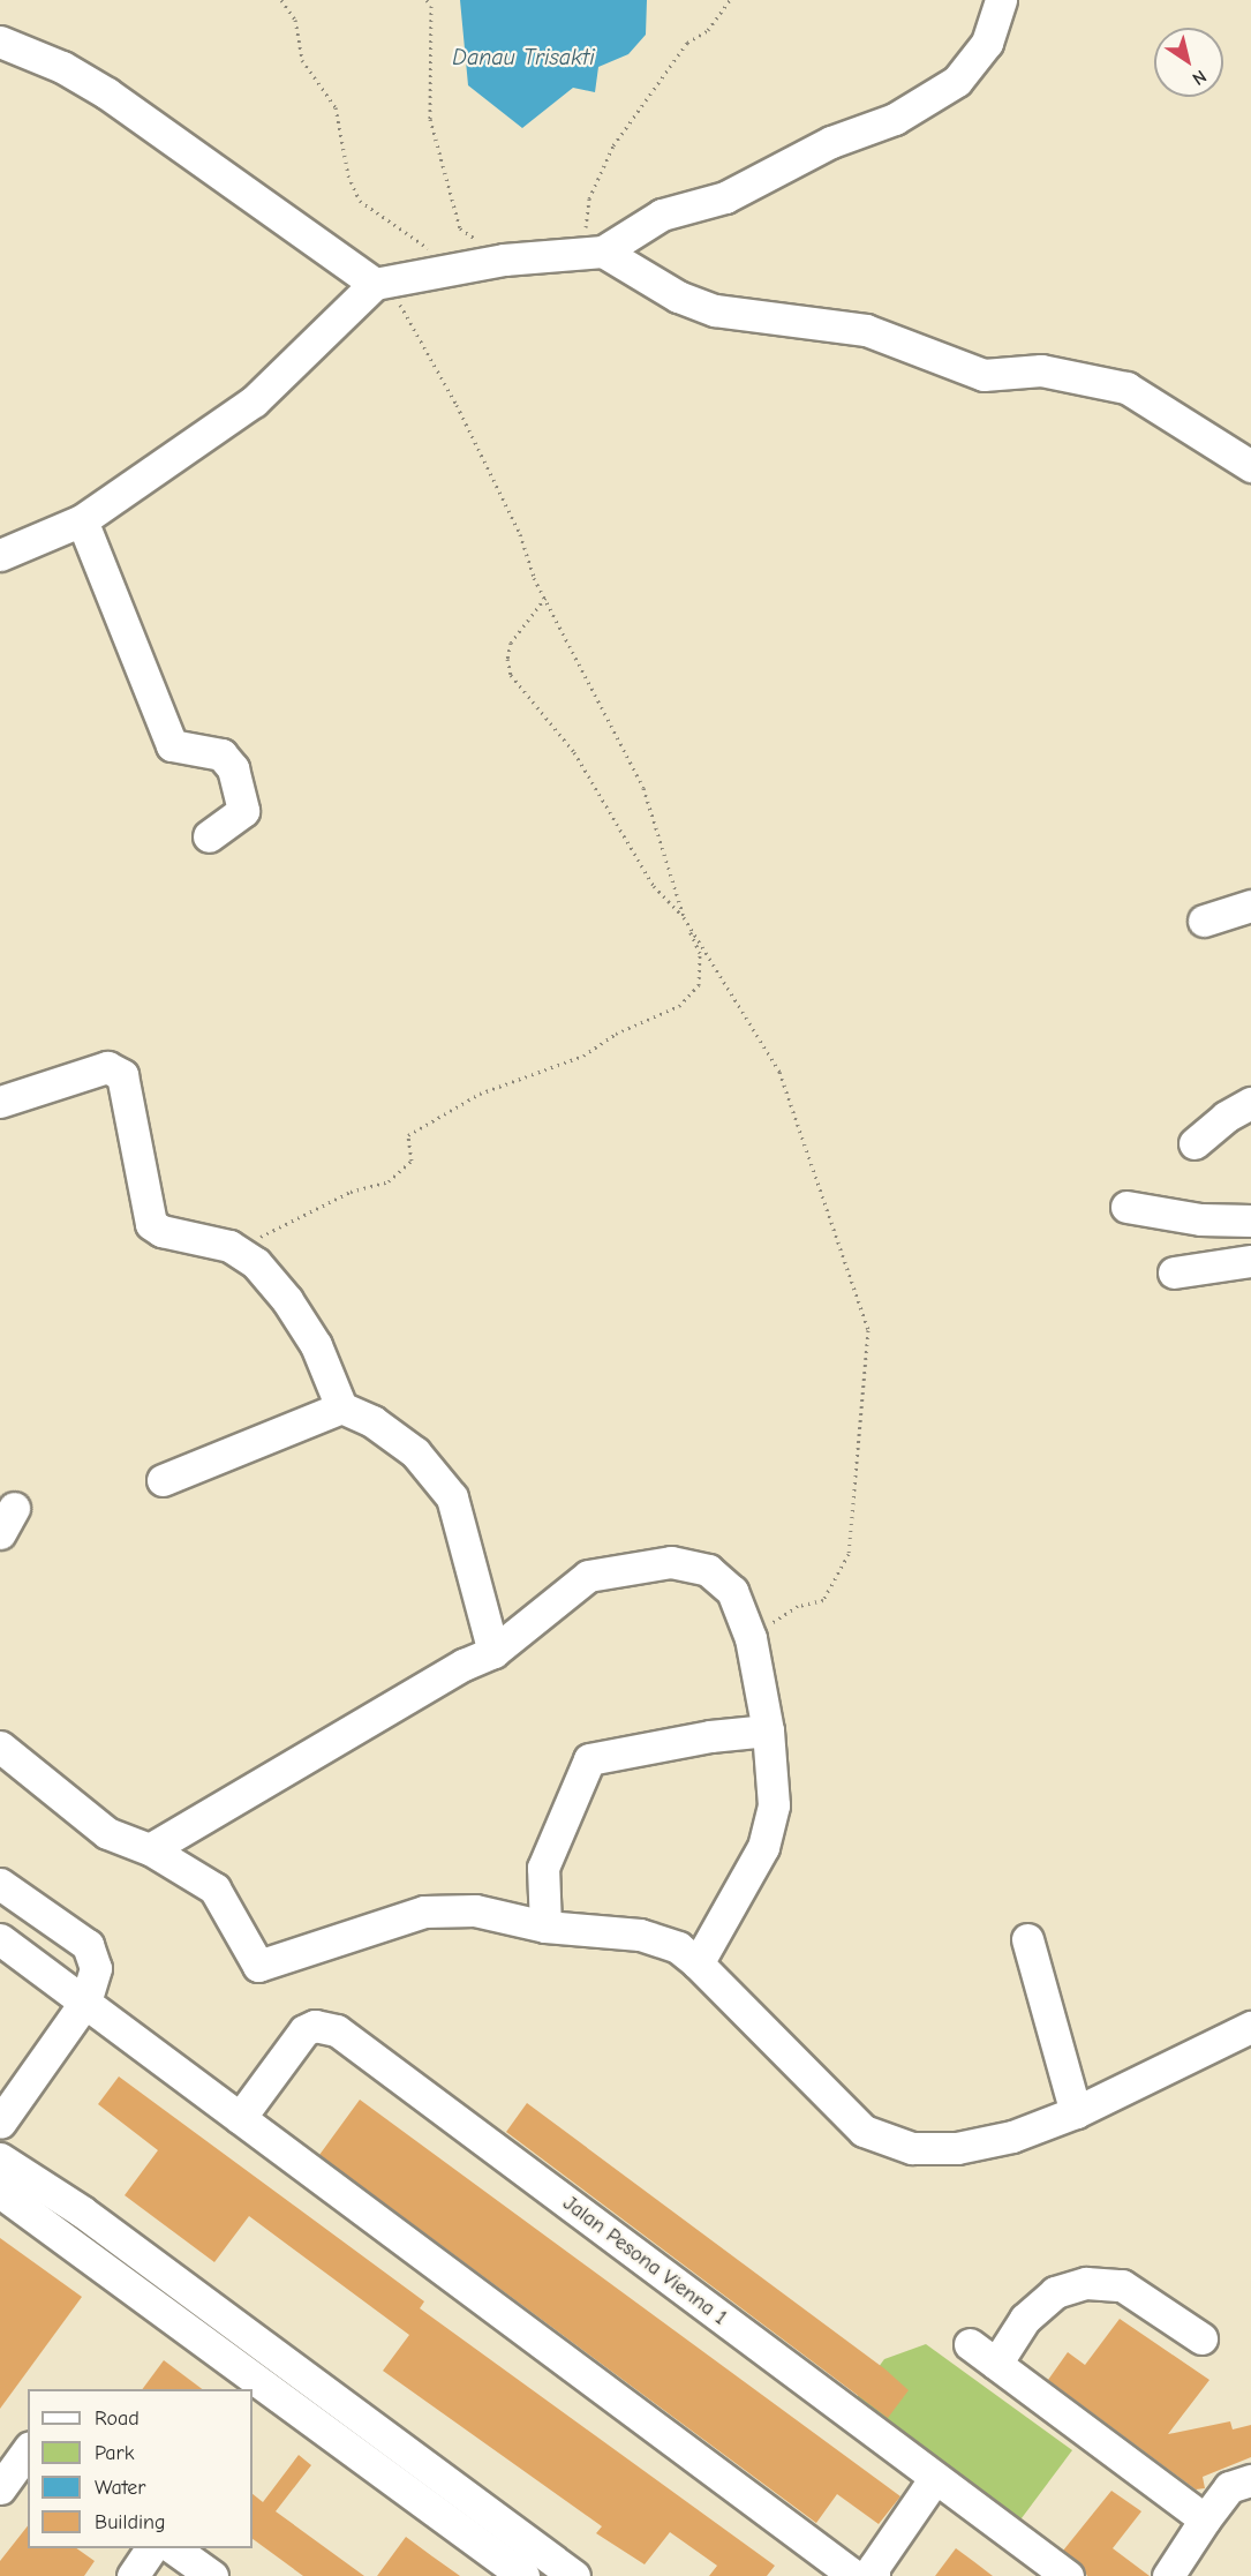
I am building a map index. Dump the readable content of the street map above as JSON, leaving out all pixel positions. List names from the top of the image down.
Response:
{
  "streets": {
    "street": ["Jalan Pesona Vienna 1"]
  },
  "water": ["Danau Trisakti"],
  "legend": [
    "Road",
    "Park",
    "Water",
    "Building"
  ],
  "north": "bottom right"
}
